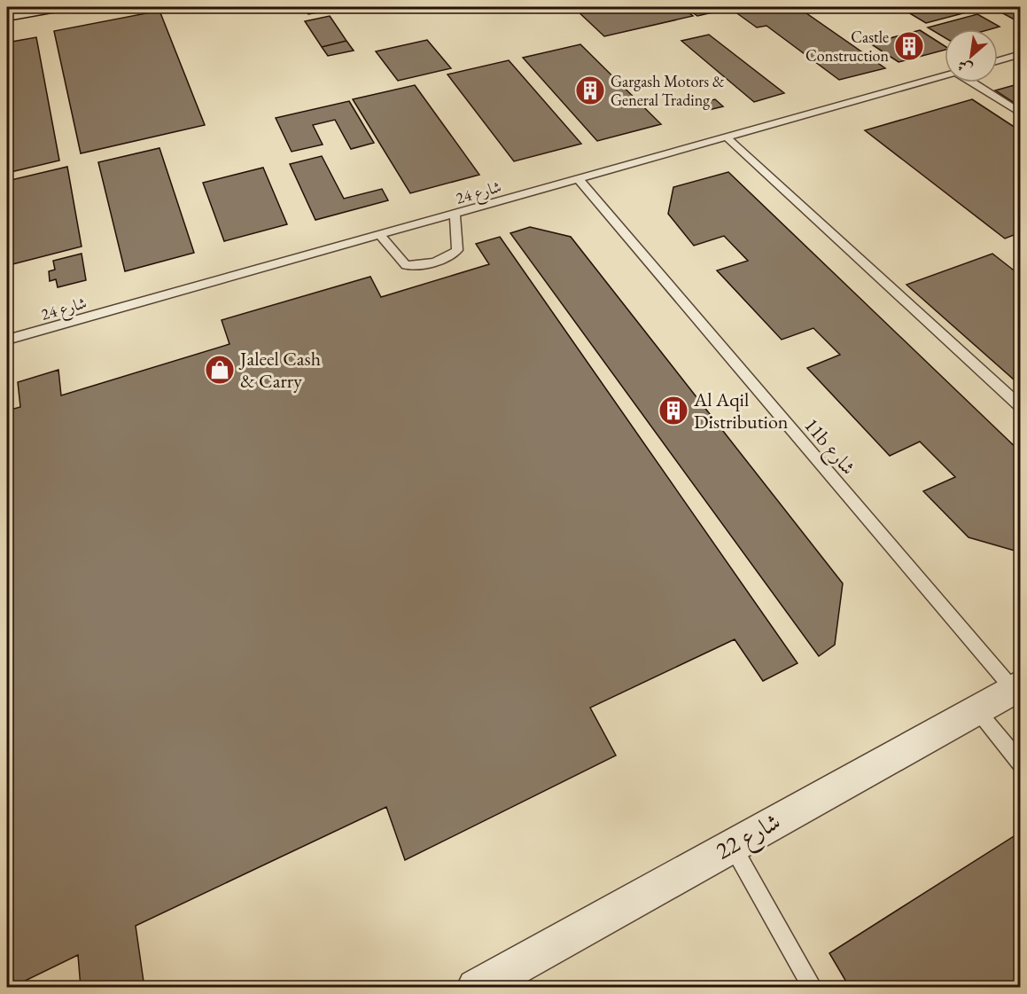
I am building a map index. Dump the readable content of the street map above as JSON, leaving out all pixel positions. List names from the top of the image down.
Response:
{
  "streets": {
    "street": ["شارع 22"],
    "lane": ["شارع 24", "11b شارع"]
  },
  "crossings": [
    ["شارع 24", "11b شارع"],
    ["11b شارع", "شارع 22"]
  ],
  "places": {
    "building": ["Castle Construction", "Gargash Motors & General Trading", "Al Aqil Distribution"],
    "shop": ["Jaleel Cash & Carry"]
  },
  "north": "bottom left"
}
